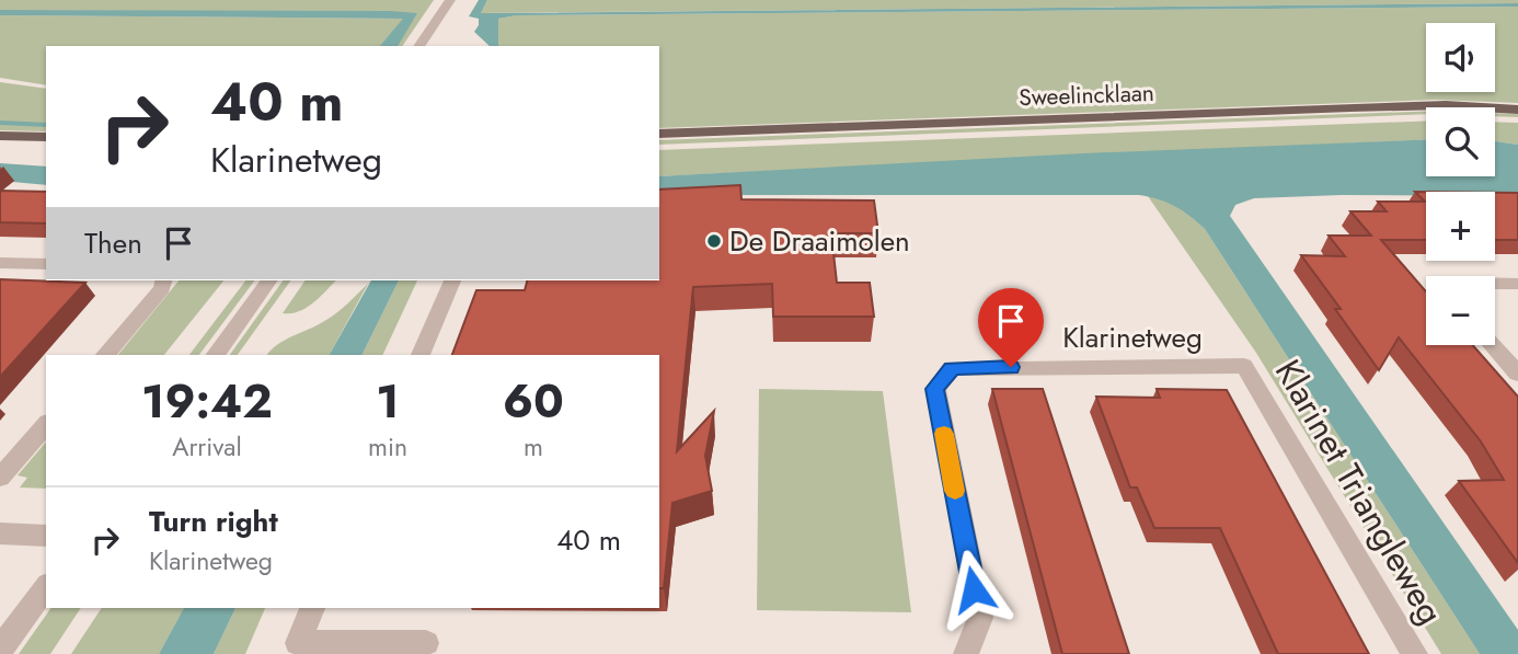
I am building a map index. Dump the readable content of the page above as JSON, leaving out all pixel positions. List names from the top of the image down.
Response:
{
  "streets": {
    "main road": ["Sweelincklaan"],
    "street": ["Klarinetweg", "Klarinet Triangleweg"]
  },
  "crossings": [
    ["Klarinetweg", "Klarinet Triangleweg"]
  ],
  "places": ["De Draaimolen"],
  "page": {
    "map_buttons": ["+", "−"],
    "turn": ["40 m", "Klarinetweg"],
    "then": "Then",
    "eta": [
      "19:42",
      "Arrival",
      "1",
      "min",
      "60",
      "m"
    ],
    "list": [
      {
        "name": "Turn right",
        "note": "Klarinetweg",
        "value": "40 m"
      }
    ]
  }
}
